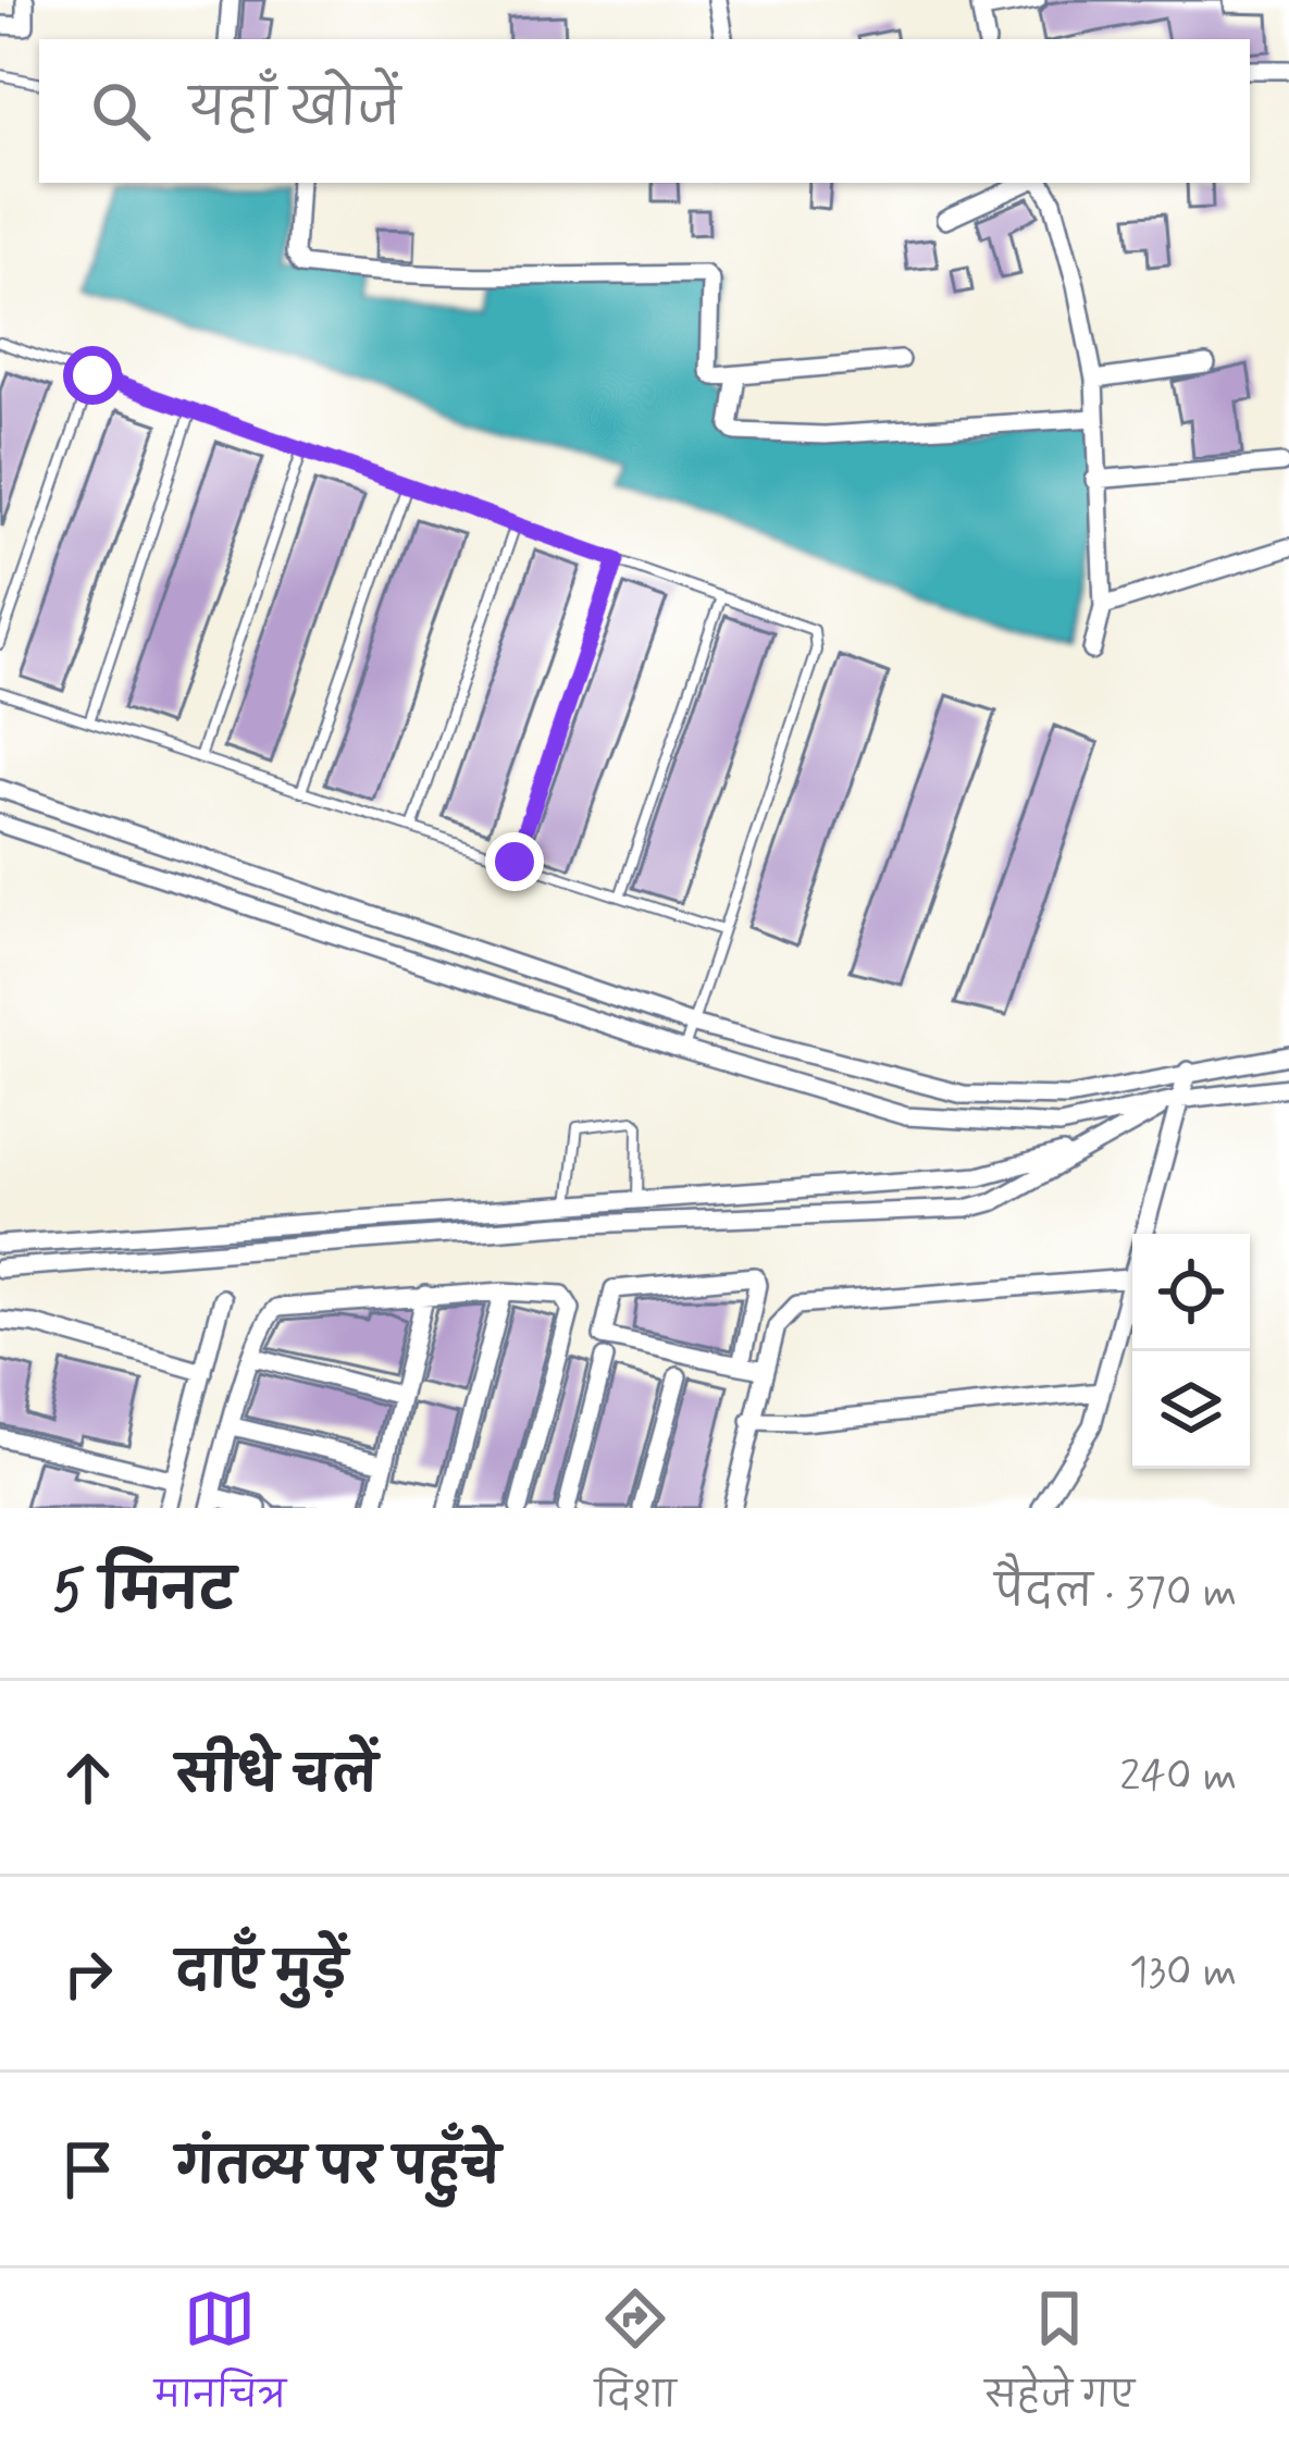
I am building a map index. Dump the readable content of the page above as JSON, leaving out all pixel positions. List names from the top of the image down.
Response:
{
  "page": {
    "search": "यहाँ खोजें",
    "heading": ["5 मिनट", "पैदल · 370 m"],
    "list": [
      ["सीधे चलें", "240 m"],
      ["दाएँ मुड़ें", "130 m"],
      "गंतव्य पर पहुँचे"
    ],
    "nav": ["मानचित्र", "दिशा", "सहेजे गए"]
  }
}
